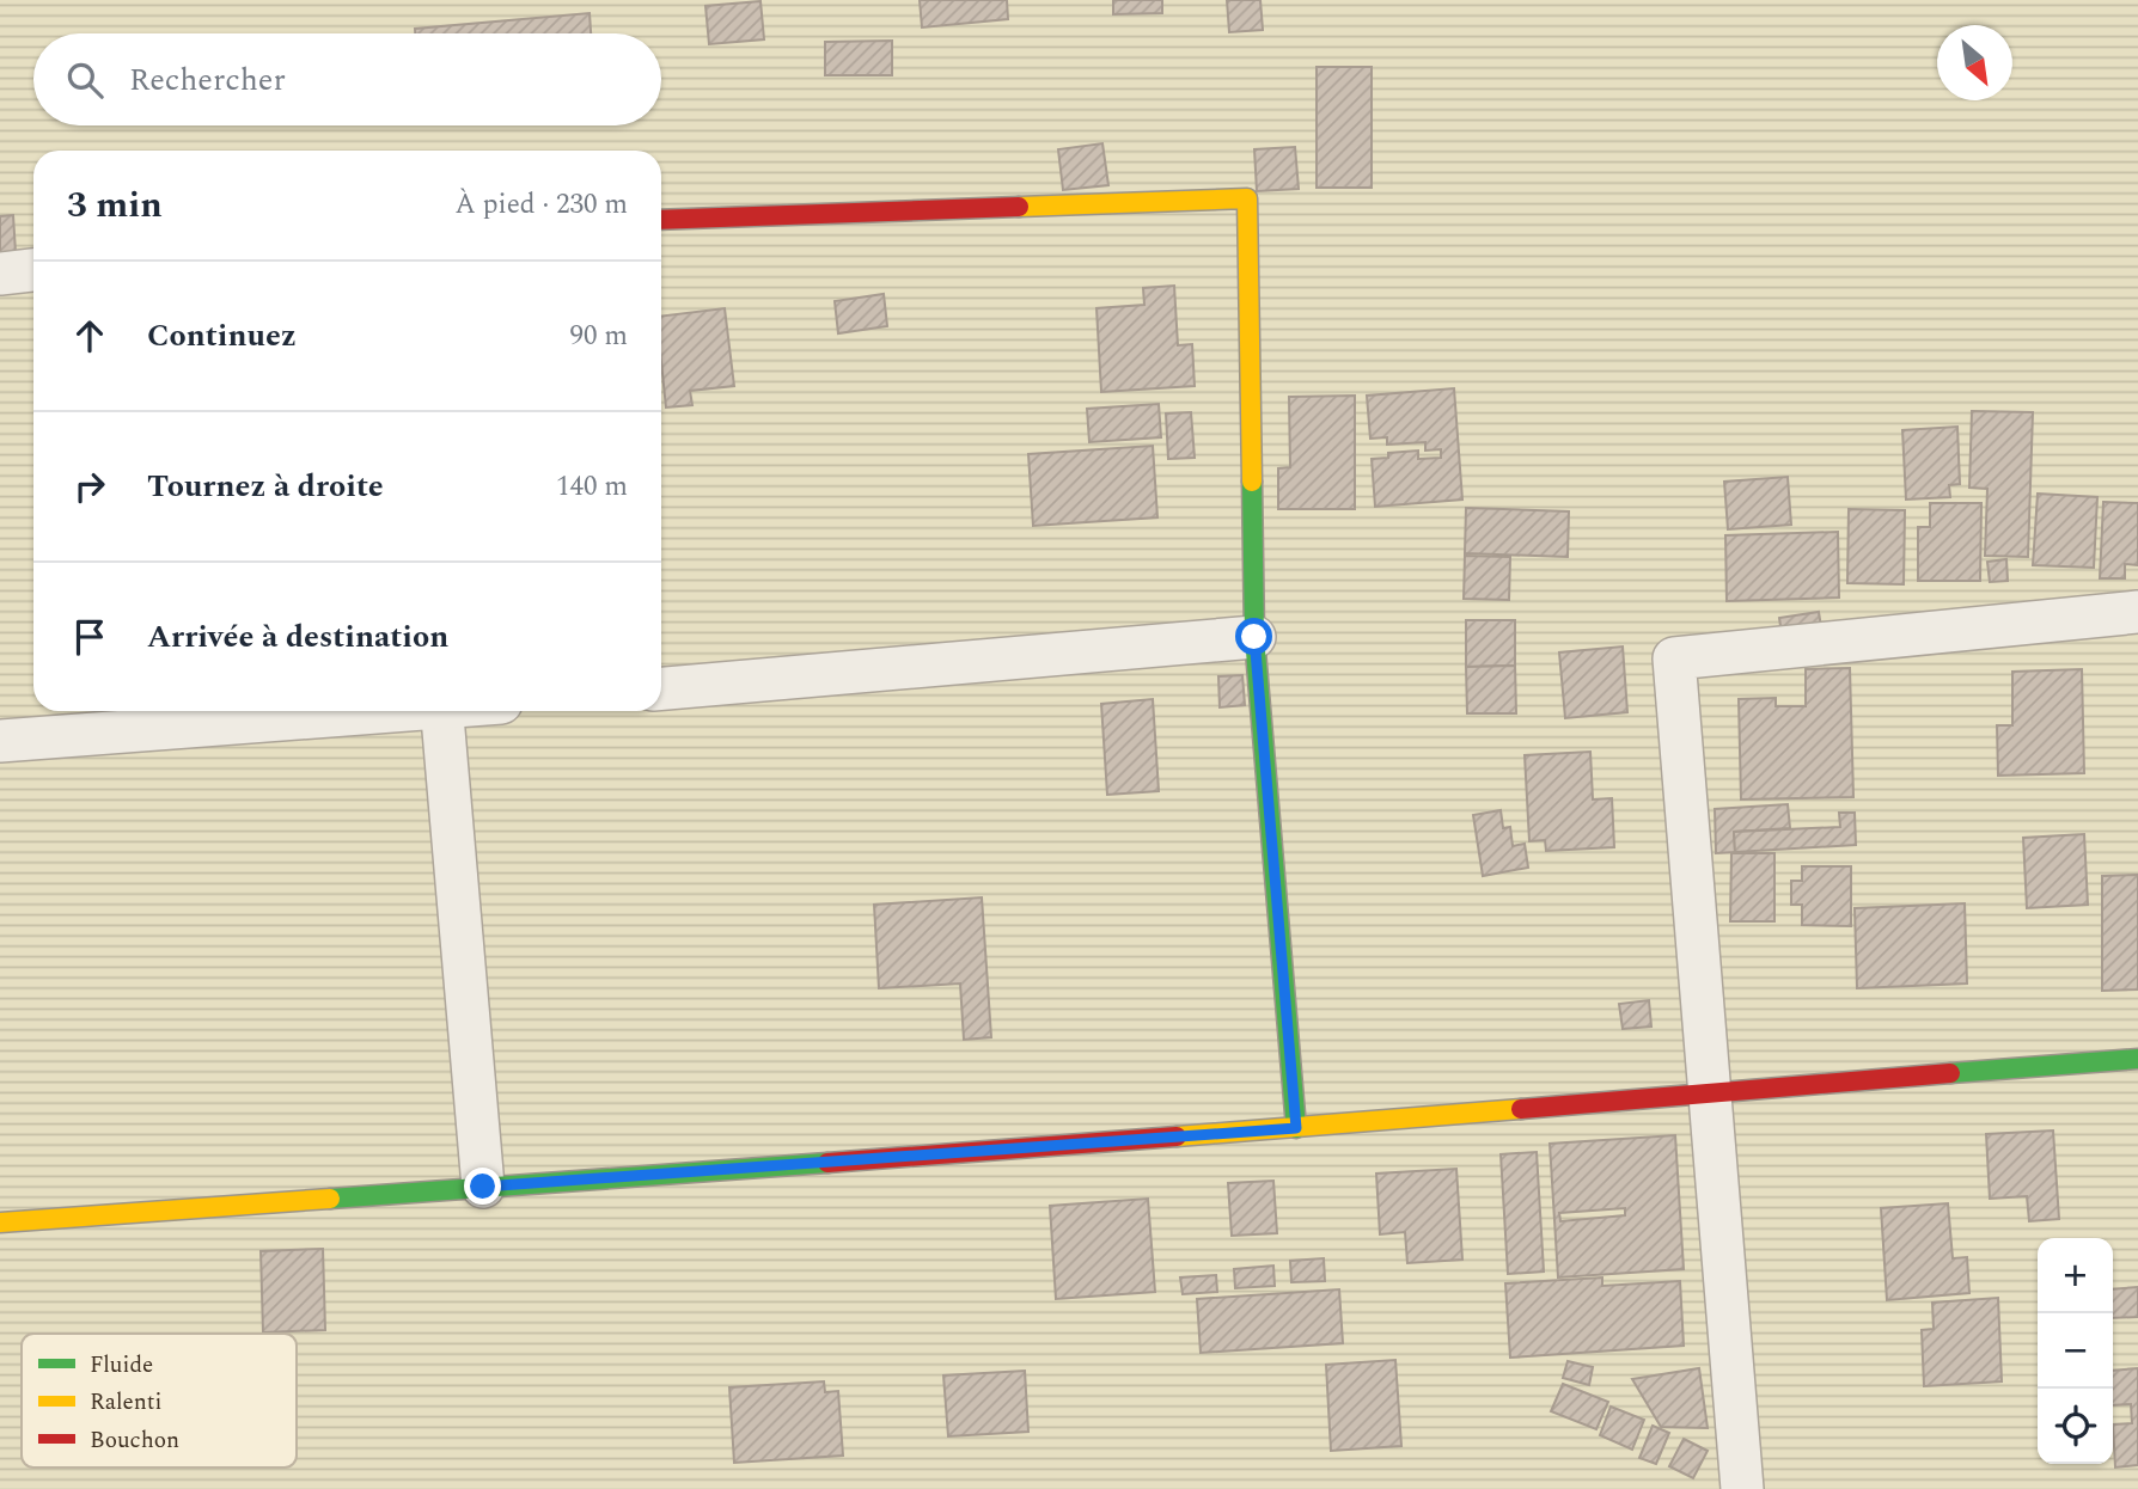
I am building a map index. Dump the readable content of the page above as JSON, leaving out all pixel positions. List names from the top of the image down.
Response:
{
  "legend": ["Fluide", "Ralenti", "Bouchon"],
  "north": "bottom right",
  "page": {
    "search": "Rechercher",
    "heading": ["3 min", "À pied · 230 m"],
    "list": [
      ["Continuez", "90 m"],
      ["Tournez à droite", "140 m"],
      "Arrivée à destination"
    ],
    "map_buttons": ["+", "−"]
  }
}
